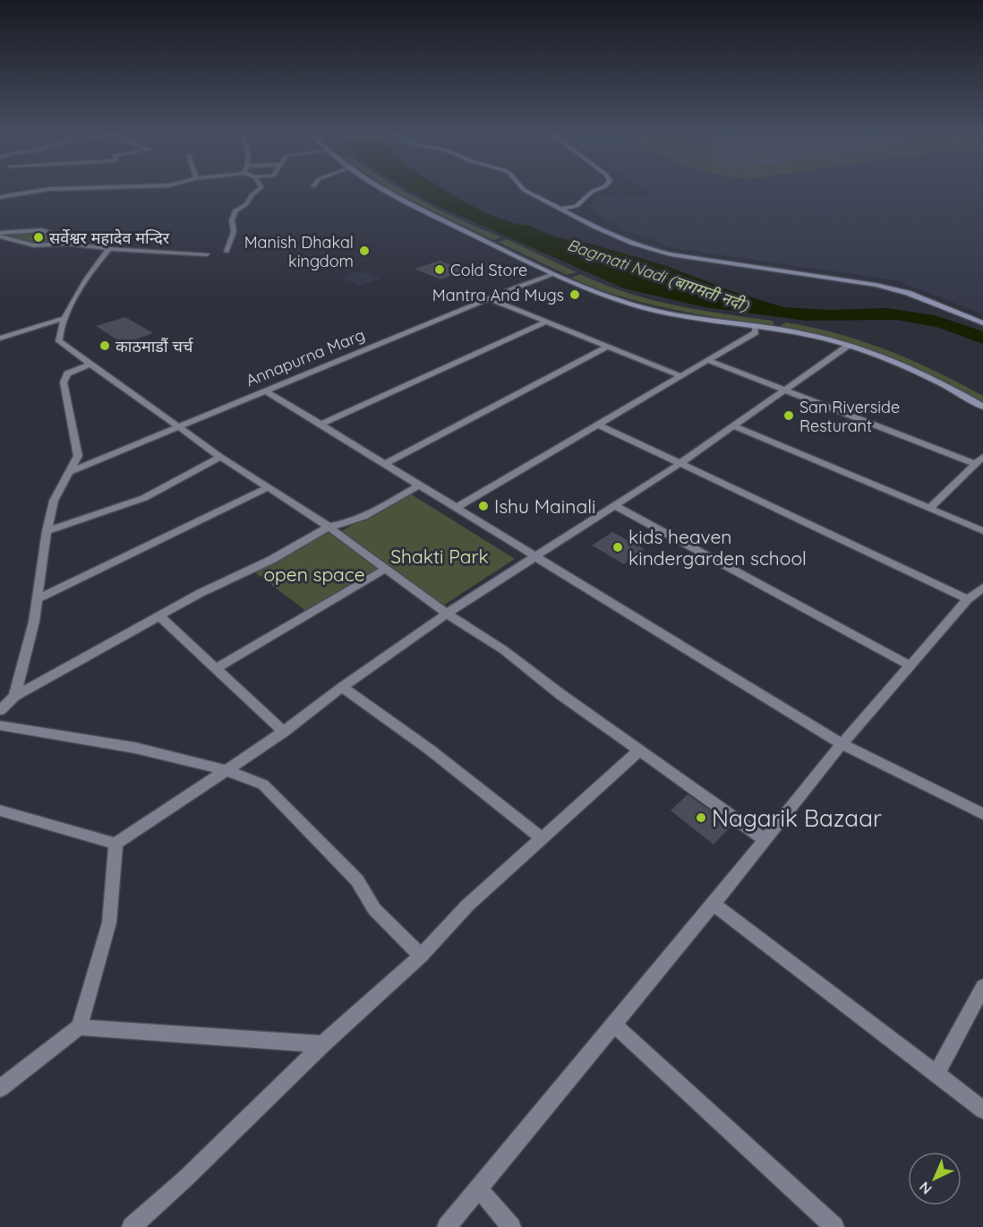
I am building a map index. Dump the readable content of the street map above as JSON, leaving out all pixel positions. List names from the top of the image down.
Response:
{
  "streets": {
    "street": ["Annapurna Marg"]
  },
  "water": ["Bagmati Nadi (बागमती नदी)"],
  "parks": ["Shakti Park", "open space"],
  "places": [
    "सर्वेश्वर महादेव मन्दिर",
    "Manish Dhakal kingdom",
    "Cold Store",
    "Mantra And Mugs",
    "काठमाडौं चर्च",
    "San Riverside Resturant",
    "Ishu Mainali",
    "kids heaven kindergarden school",
    "Nagarik Bazaar"
  ],
  "north": "bottom left"
}
